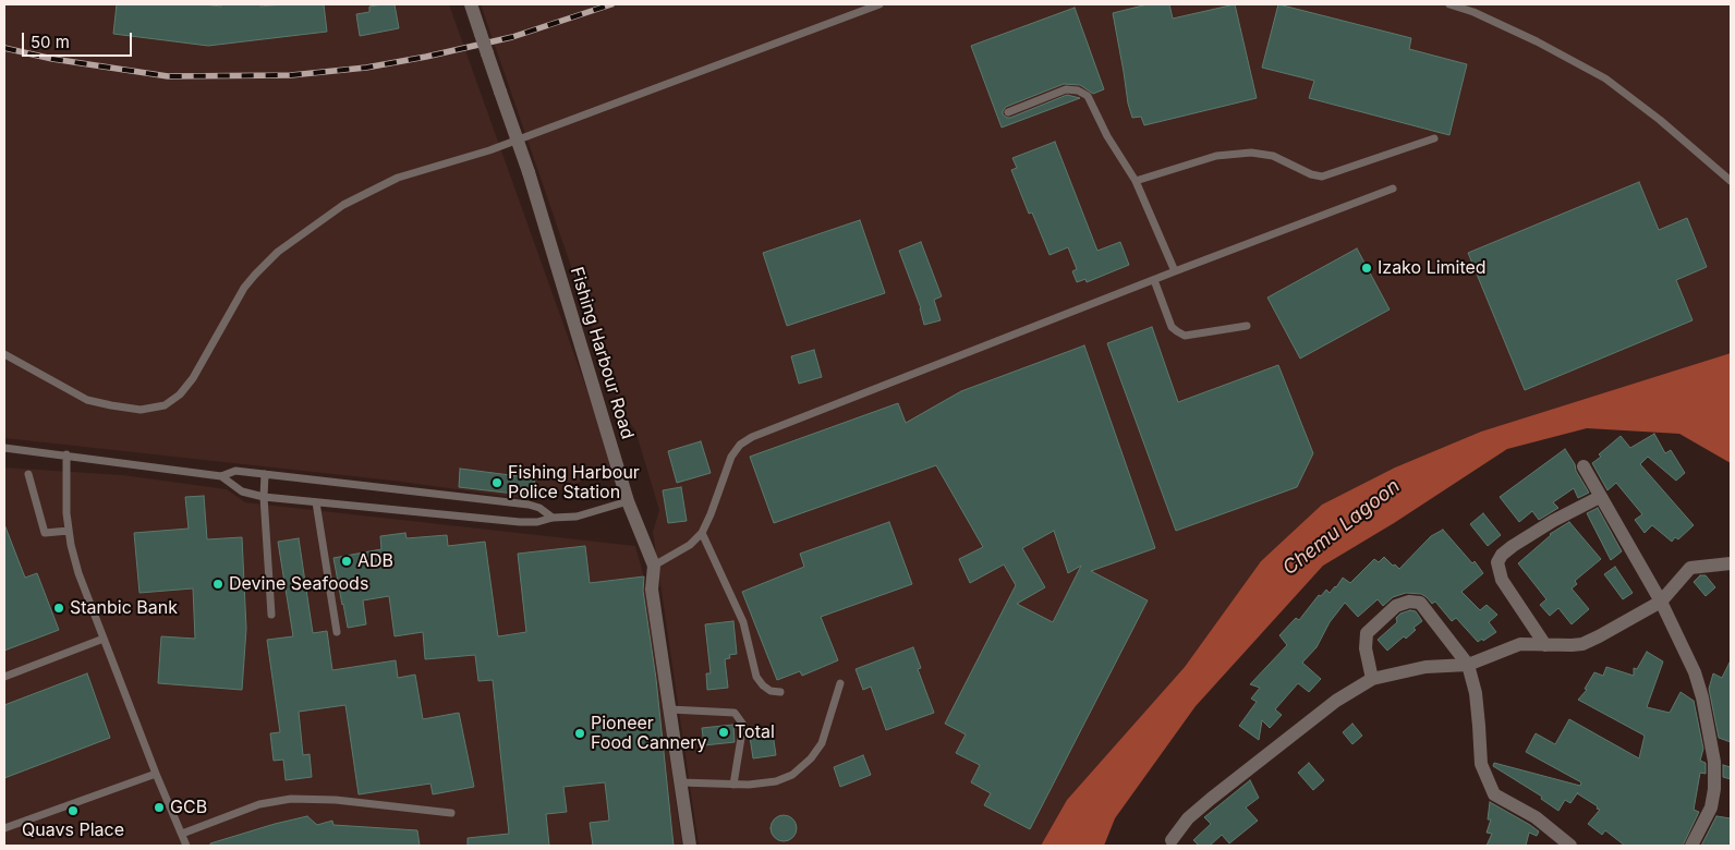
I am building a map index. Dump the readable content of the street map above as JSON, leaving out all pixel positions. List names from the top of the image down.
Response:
{
  "streets": {
    "street": ["Fishing Harbour Road"]
  },
  "water": ["Chemu Lagoon"],
  "places": [
    "Izako Limited",
    "Fishing Harbour Police Station",
    "ADB",
    "Devine Seafoods",
    "Stanbic Bank",
    "Total",
    "Pioneer Food Cannery",
    "GCB",
    "Quavs Place"
  ],
  "scale_bar": "50 m"
}
